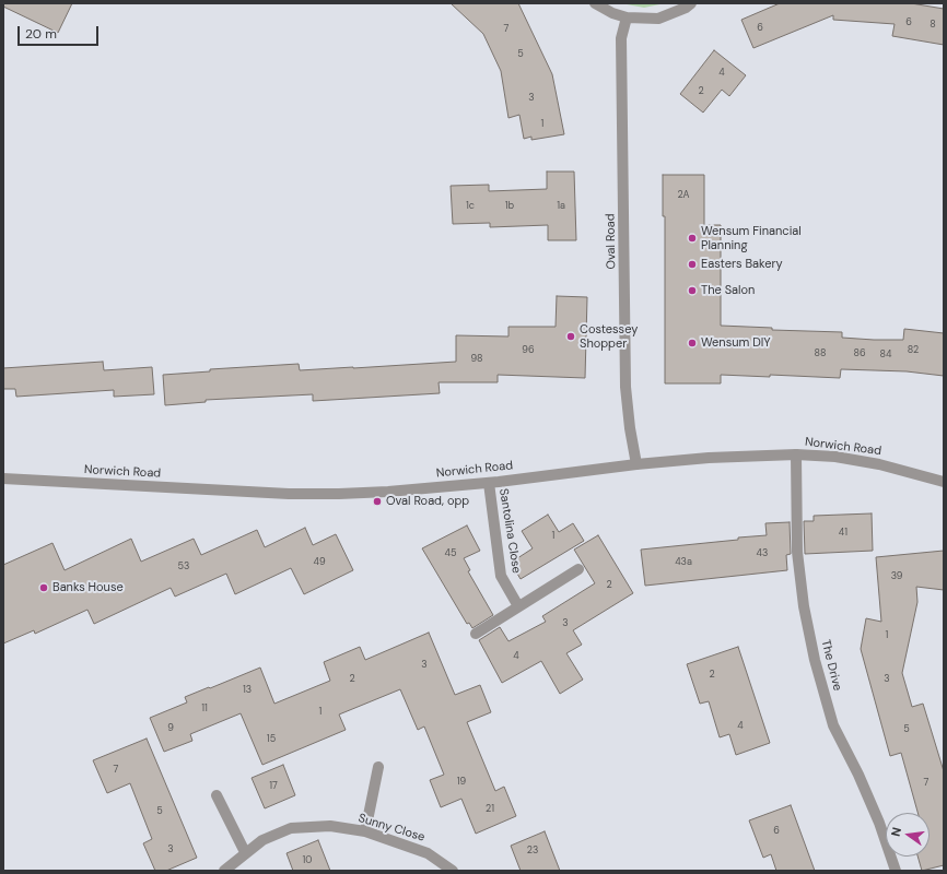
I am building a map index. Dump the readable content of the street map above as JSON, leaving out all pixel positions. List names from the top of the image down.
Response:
{
  "streets": {
    "street": [
      "Oval Road",
      "Norwich Road",
      "Santolina Close",
      "The Drive",
      "Sunny Close"
    ]
  },
  "crossings": [
    ["Oval Road", "Norwich Road"],
    ["Norwich Road", "Santolina Close"],
    ["Norwich Road", "The Drive"]
  ],
  "places": [
    "Wensum Financial Planning",
    "Easters Bakery",
    "The Salon",
    "Costessey Shopper",
    "Wensum DIY",
    "Oval Road, opp",
    "Banks House"
  ],
  "house_numbers": [
    "6",
    "8",
    "6",
    "7",
    "5",
    "4",
    "2",
    "3",
    "1",
    "2A",
    "1c",
    "1b",
    "1a",
    "96",
    "82",
    "88",
    "86",
    "84",
    "98",
    "41",
    "1",
    "45",
    "43",
    "49",
    "43a",
    "53",
    "39",
    "2",
    "3",
    "1",
    "4",
    "3",
    "2",
    "2",
    "3",
    "13",
    "11",
    "1",
    "4",
    "9",
    "5",
    "15",
    "7",
    "19",
    "7",
    "17",
    "21",
    "5",
    "6",
    "3",
    "23",
    "10"
  ],
  "scale_bar": "20 m",
  "north": "left"
}
